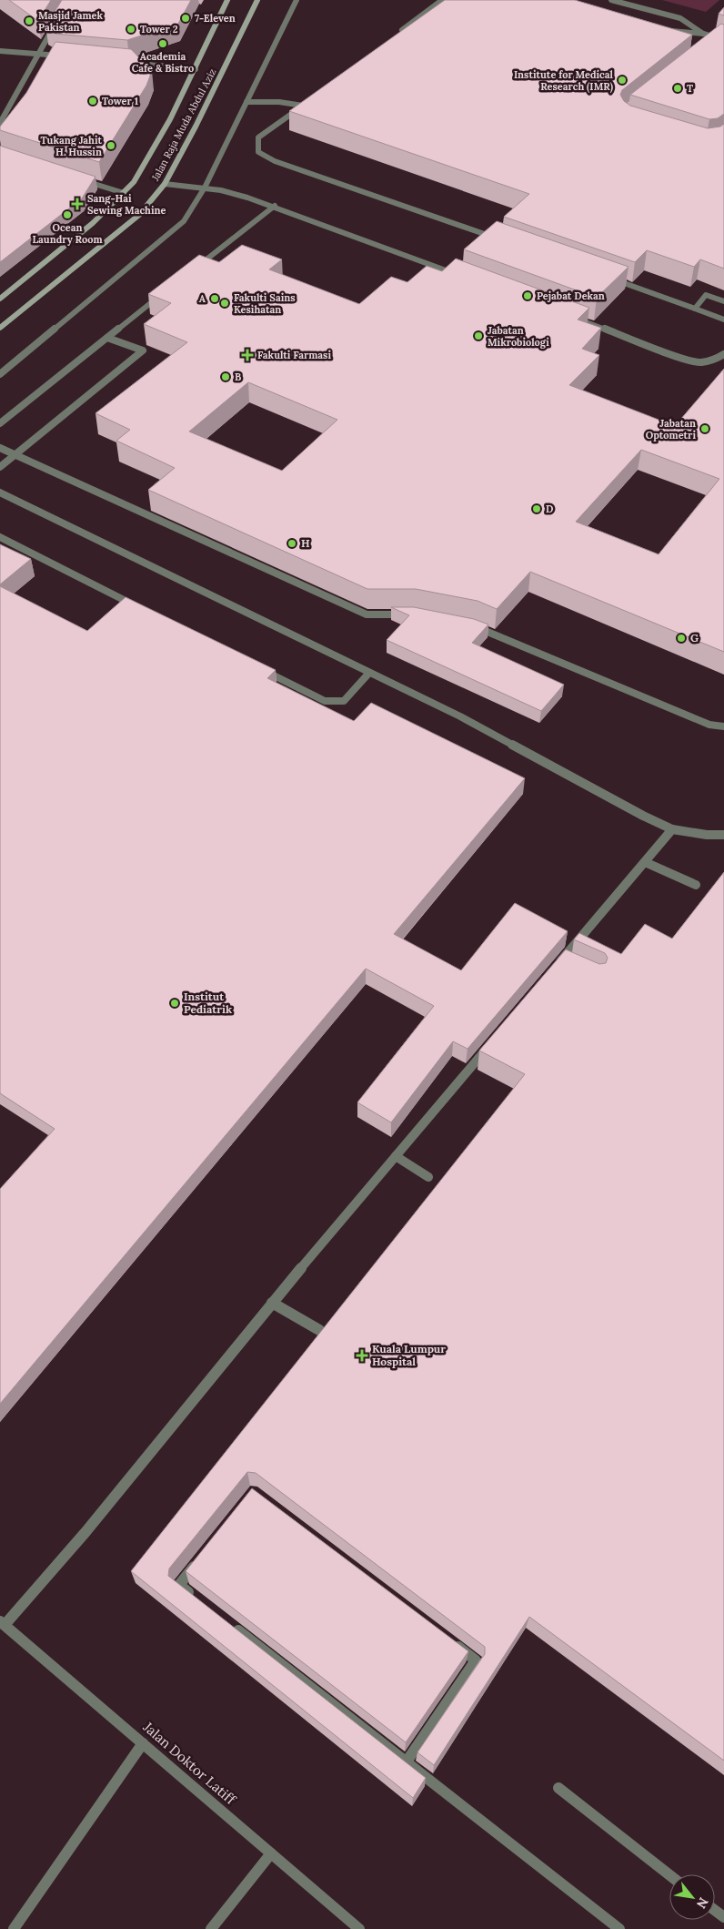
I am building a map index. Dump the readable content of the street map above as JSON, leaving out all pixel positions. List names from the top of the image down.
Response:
{
  "streets": {
    "main road": ["Jalan Raja Muda Abdul Aziz"],
    "street": ["Jalan Doktor Latiff"]
  },
  "places": {
    "other": [
      "7-Eleven",
      "Masjid Jamek Pakistan",
      "Tower 2",
      "Academia Cafe & Bistro",
      "Institute for Medical Research (IMR)",
      "T",
      "Tower 1",
      "Tukang Jahit H. Hussin",
      "Ocean Laundry Room",
      "Pejabat Dekan",
      "A",
      "Fakulti Sains Kesihatan",
      "Jabatan Mikrobiologi",
      "B",
      "Jabatan Optometri",
      "D",
      "H",
      "G",
      "Institut Pediatrik"
    ],
    "health": ["Sang-Hai Sewing Machine", "Fakulti Farmasi", "Kuala Lumpur Hospital"]
  },
  "north": "bottom right"
}
